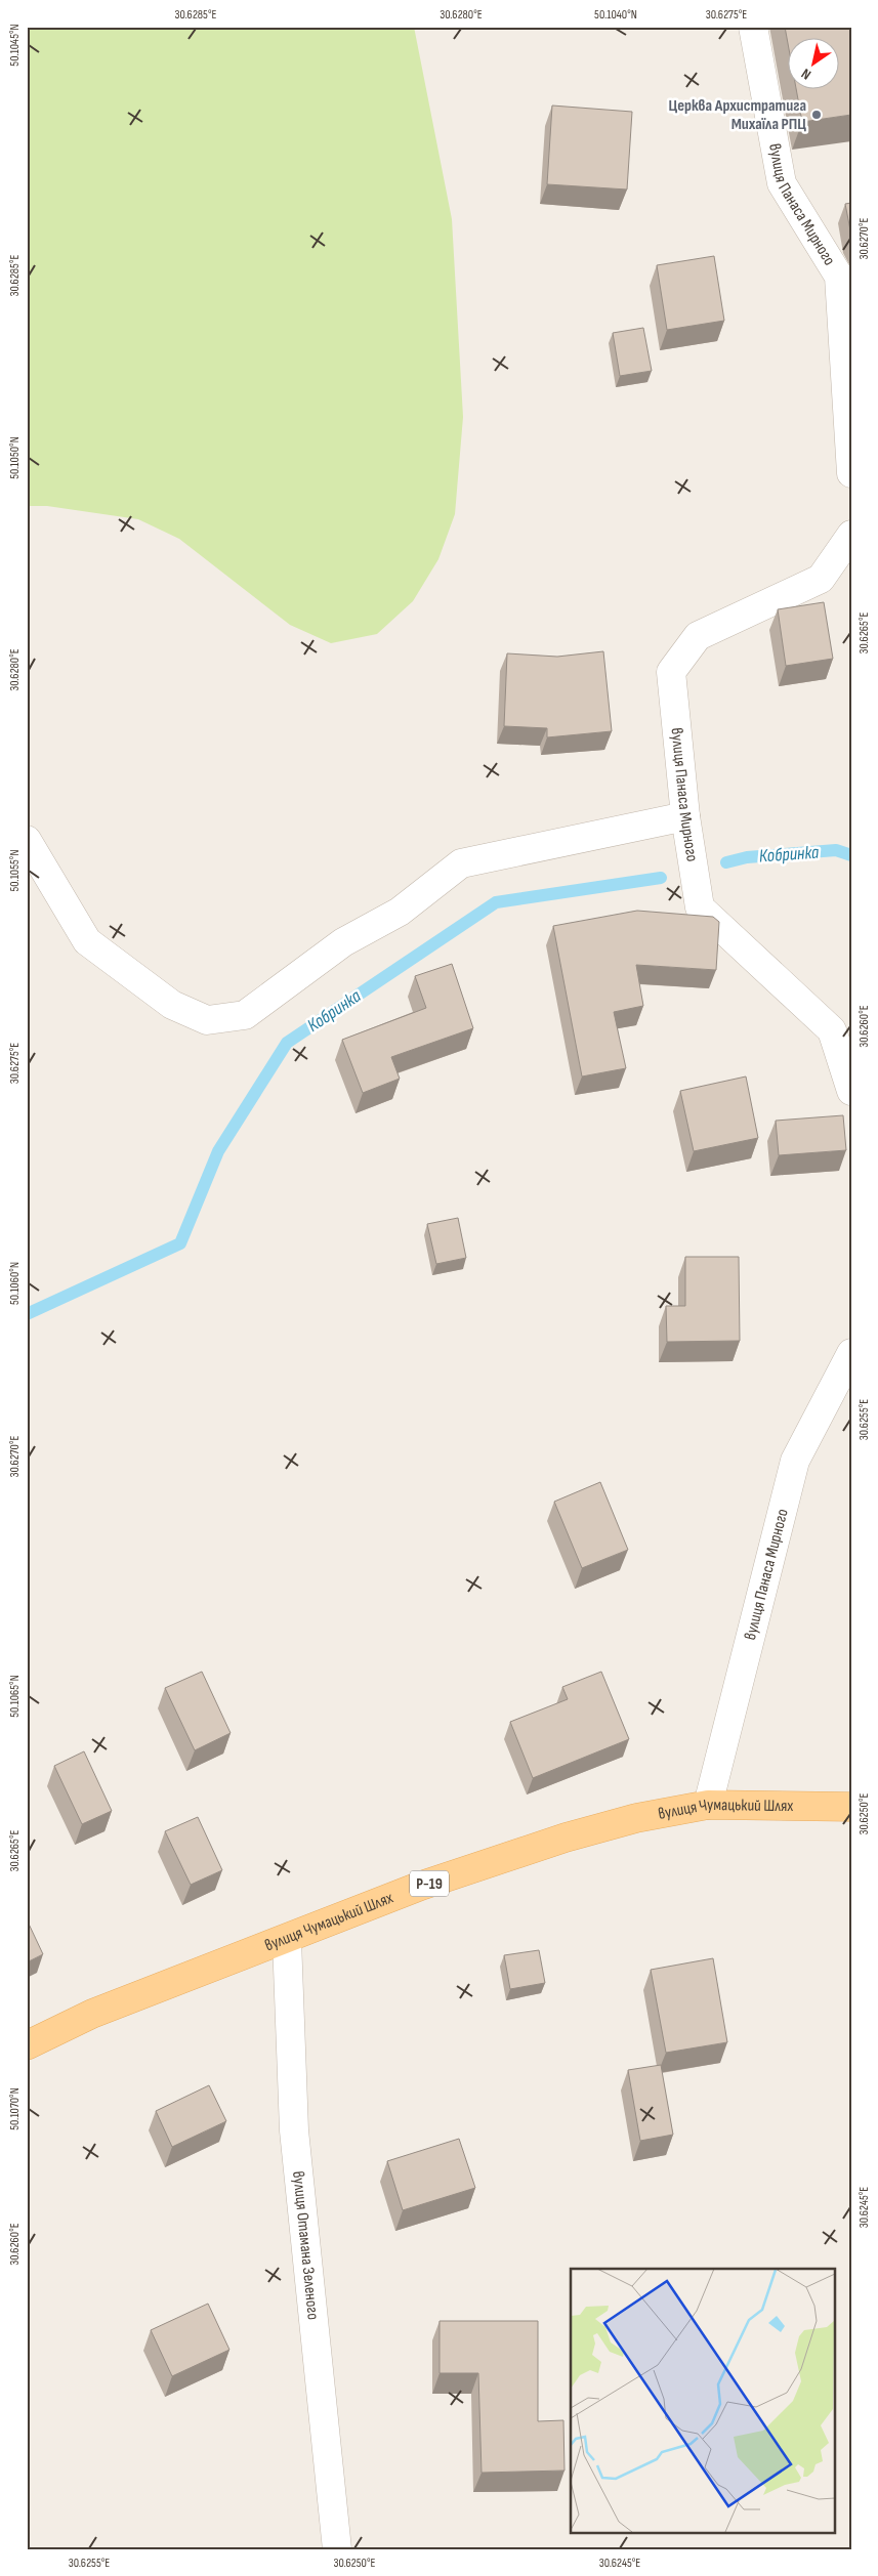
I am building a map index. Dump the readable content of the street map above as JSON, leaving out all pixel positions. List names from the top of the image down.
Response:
{
  "streets": {
    "main road": ["вулиця Чумацький Шлях", "Р-19"],
    "street": ["вулиця Панаса Мирного", "вулиця Отамана Зеленого"]
  },
  "crossings": [
    ["вулиця Панаса Мирного", "вулиця Чумацький Шлях"],
    ["вулиця Чумацький Шлях", "вулиця Отамана Зеленого"]
  ],
  "water": ["Кобринка"],
  "places": ["Церква Архистратига Михаїла РПЦ"],
  "north": "bottom left",
  "coordinates": [
    "30.6285°E",
    "30.6280°E",
    "50.1040°N",
    "30.6275°E",
    "50.1045°N",
    "30.6270°E",
    "50.1050°N",
    "30.6265°E",
    "50.1055°N",
    "30.6260°E",
    "50.1060°N",
    "30.6255°E",
    "50.1065°N",
    "30.6250°E",
    "50.1070°N",
    "30.6245°E"
  ]
}
